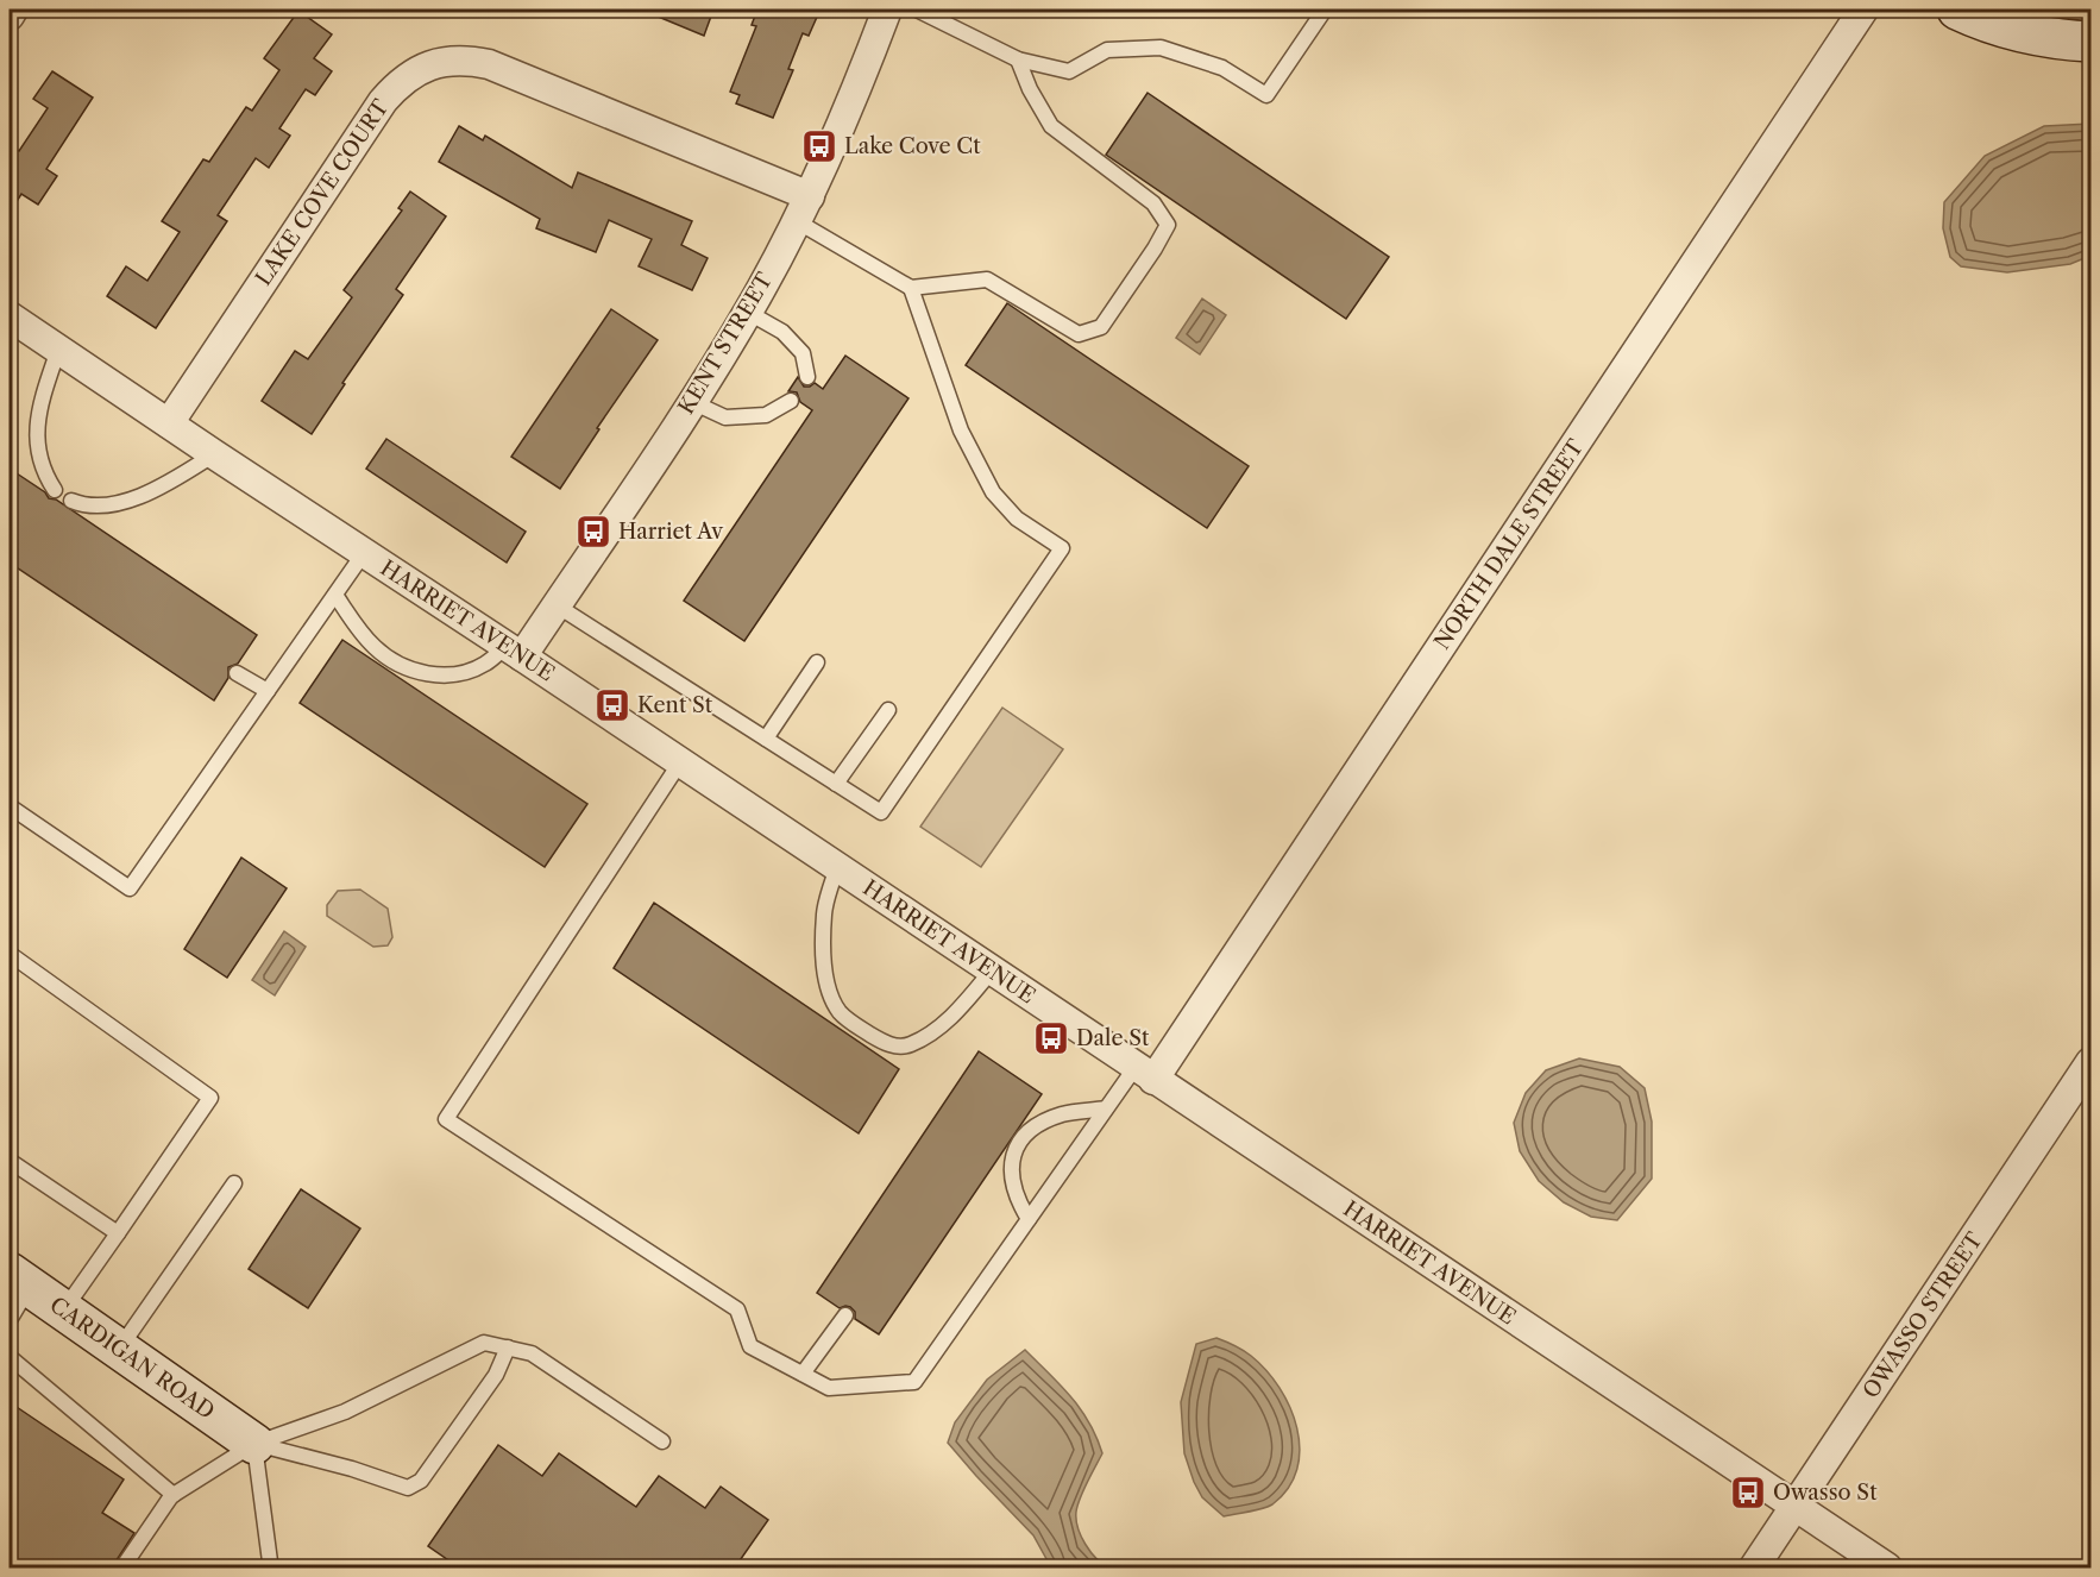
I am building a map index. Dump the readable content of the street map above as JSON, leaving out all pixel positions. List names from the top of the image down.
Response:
{
  "streets": {
    "street": [
      "LAKE COVE COURT",
      "KENT STREET",
      "NORTH DALE STREET",
      "HARRIET AVENUE",
      "OWASSO STREET",
      "CARDIGAN ROAD"
    ]
  },
  "crossings": [
    ["LAKE COVE COURT", "KENT STREET"],
    ["LAKE COVE COURT", "HARRIET AVENUE"],
    ["KENT STREET", "HARRIET AVENUE"],
    ["NORTH DALE STREET", "HARRIET AVENUE"],
    ["HARRIET AVENUE", "OWASSO STREET"]
  ],
  "places": {
    "bus stop": [
      "Lake Cove Ct",
      "Harriet Av",
      "Kent St",
      "Dale St",
      "Owasso St"
    ]
  }
}
